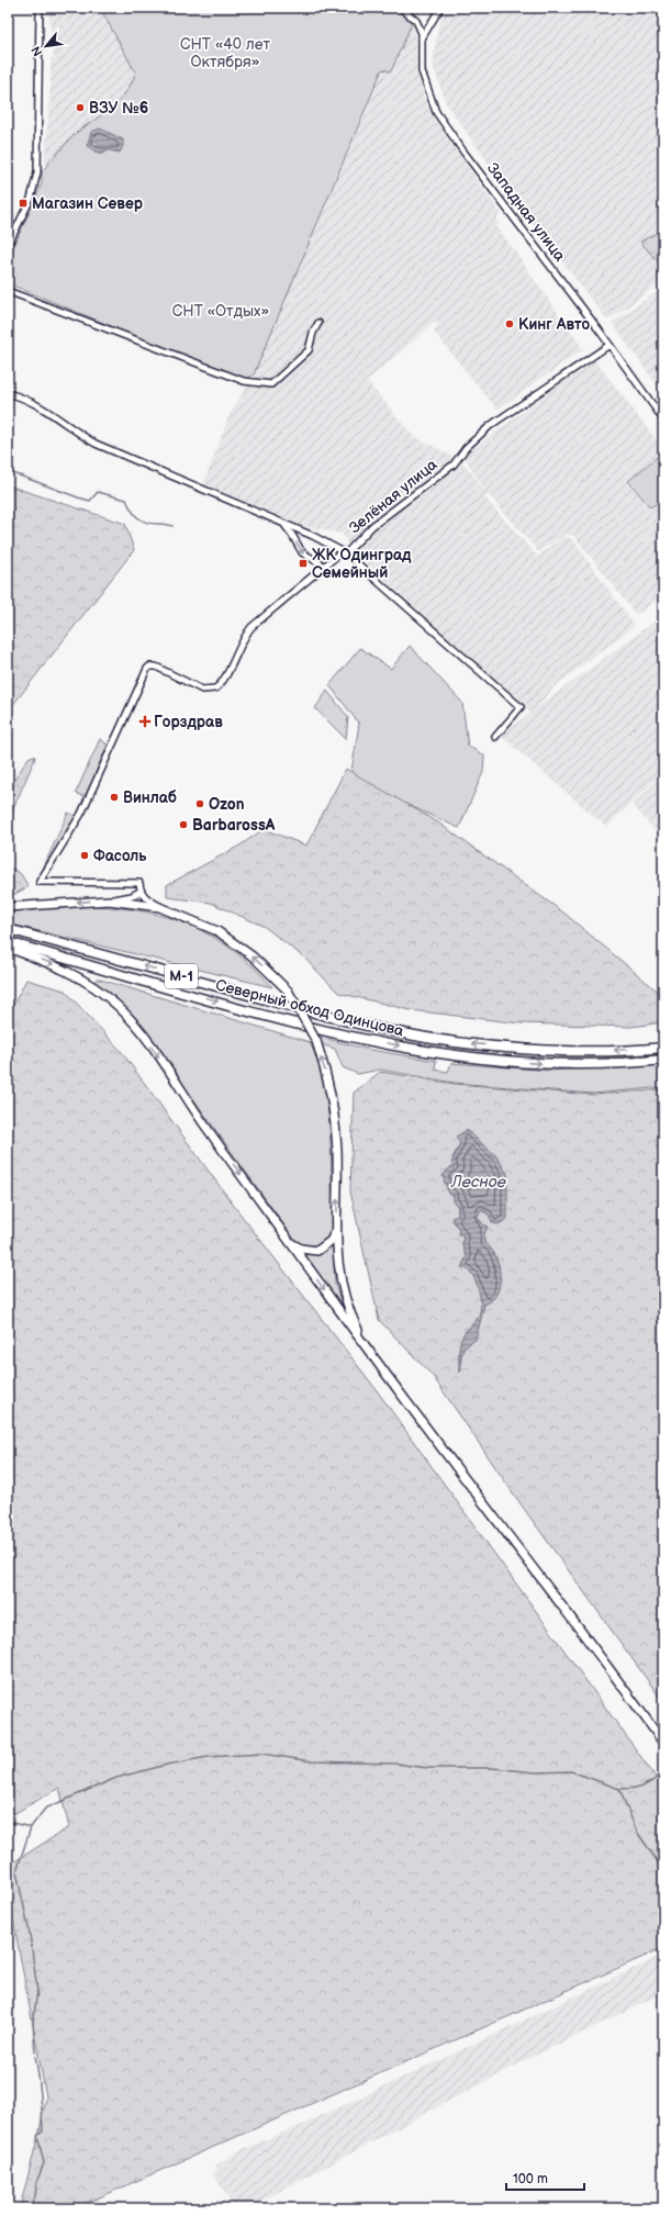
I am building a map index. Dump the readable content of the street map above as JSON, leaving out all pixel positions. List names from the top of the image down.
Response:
{
  "streets": {
    "highway": ["М-1", "Северный обход Одинцова"],
    "street": ["Западная улица", "Зелёная улица"]
  },
  "crossings": [
    ["Западная улица", "Зелёная улица"]
  ],
  "water": ["Лесное"],
  "parks": ["СНТ «40 лет Октября»", "СНТ «Отдых»"],
  "places": {
    "other": [
      "ВЗУ №6",
      "Кинг Авто",
      "Винлаб",
      "Ozon",
      "BarbarossA",
      "Фасоль"
    ],
    "transit": ["Магазин Север", "ЖК Одинград Семейный"],
    "health": ["Горздрав"]
  },
  "scale_bar": "100 m",
  "north": "bottom left"
}
